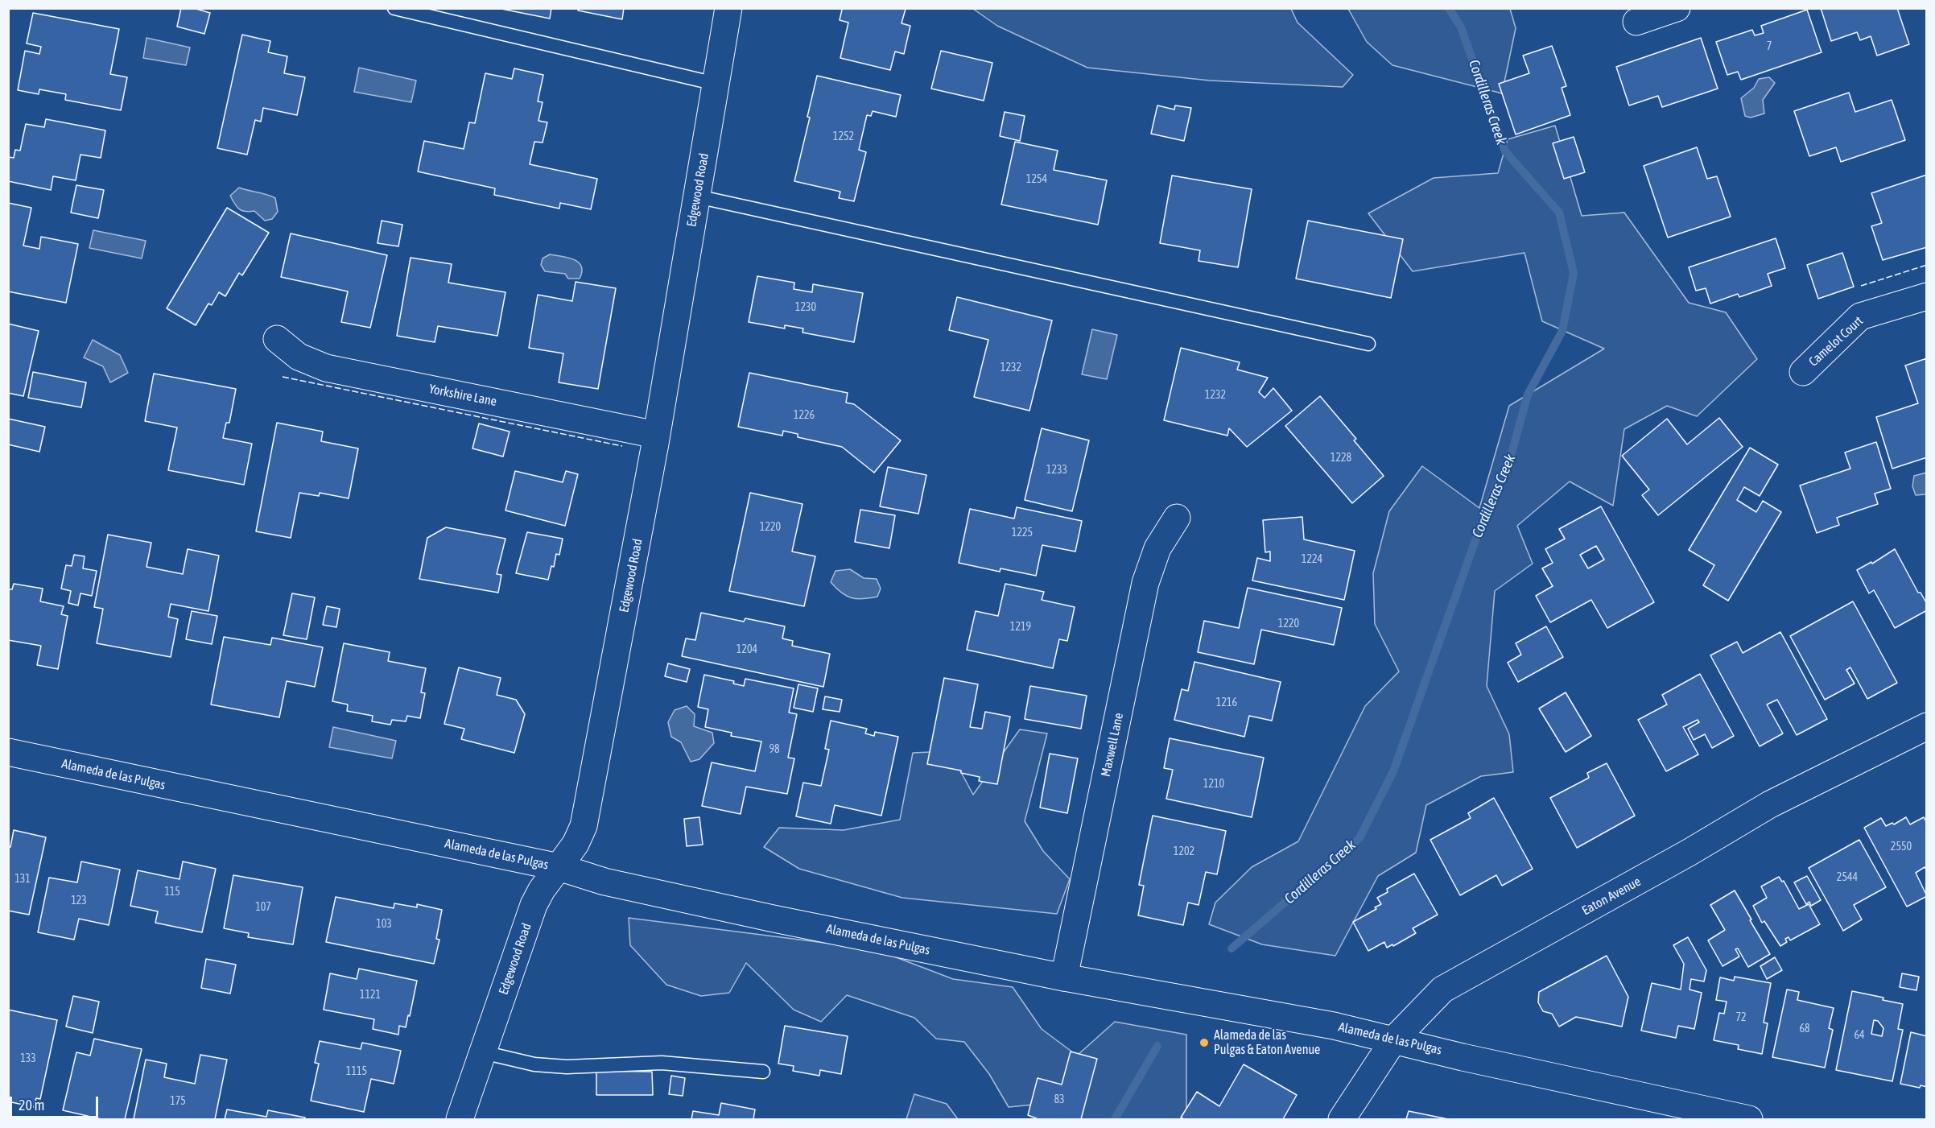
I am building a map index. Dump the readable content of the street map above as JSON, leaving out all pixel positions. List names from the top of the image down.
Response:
{
  "streets": {
    "main road": [
      "Edgewood Road",
      "Camelot Court",
      "Yorkshire Lane",
      "Maxwell Lane",
      "Alameda de las Pulgas",
      "Eaton Avenue"
    ]
  },
  "crossings": [
    ["Edgewood Road", "Yorkshire Lane"],
    ["Edgewood Road", "Alameda de las Pulgas"],
    ["Maxwell Lane", "Alameda de las Pulgas"],
    ["Alameda de las Pulgas", "Eaton Avenue"]
  ],
  "water": ["Cordilleras Creek"],
  "places": ["Alameda de las Pulgas & Eaton Avenue"],
  "house_numbers": [
    "7",
    "1252",
    "1254",
    "1230",
    "1232",
    "1232",
    "1226",
    "1228",
    "1233",
    "1220",
    "1225",
    "1224",
    "1220",
    "1219",
    "1204",
    "1216",
    "98",
    "1210",
    "2550",
    "1202",
    "2544",
    "131",
    "115",
    "123",
    "107",
    "103",
    "1121",
    "72",
    "68",
    "64",
    "133",
    "1115",
    "83",
    "175"
  ],
  "scale_bar": "20 m"
}
